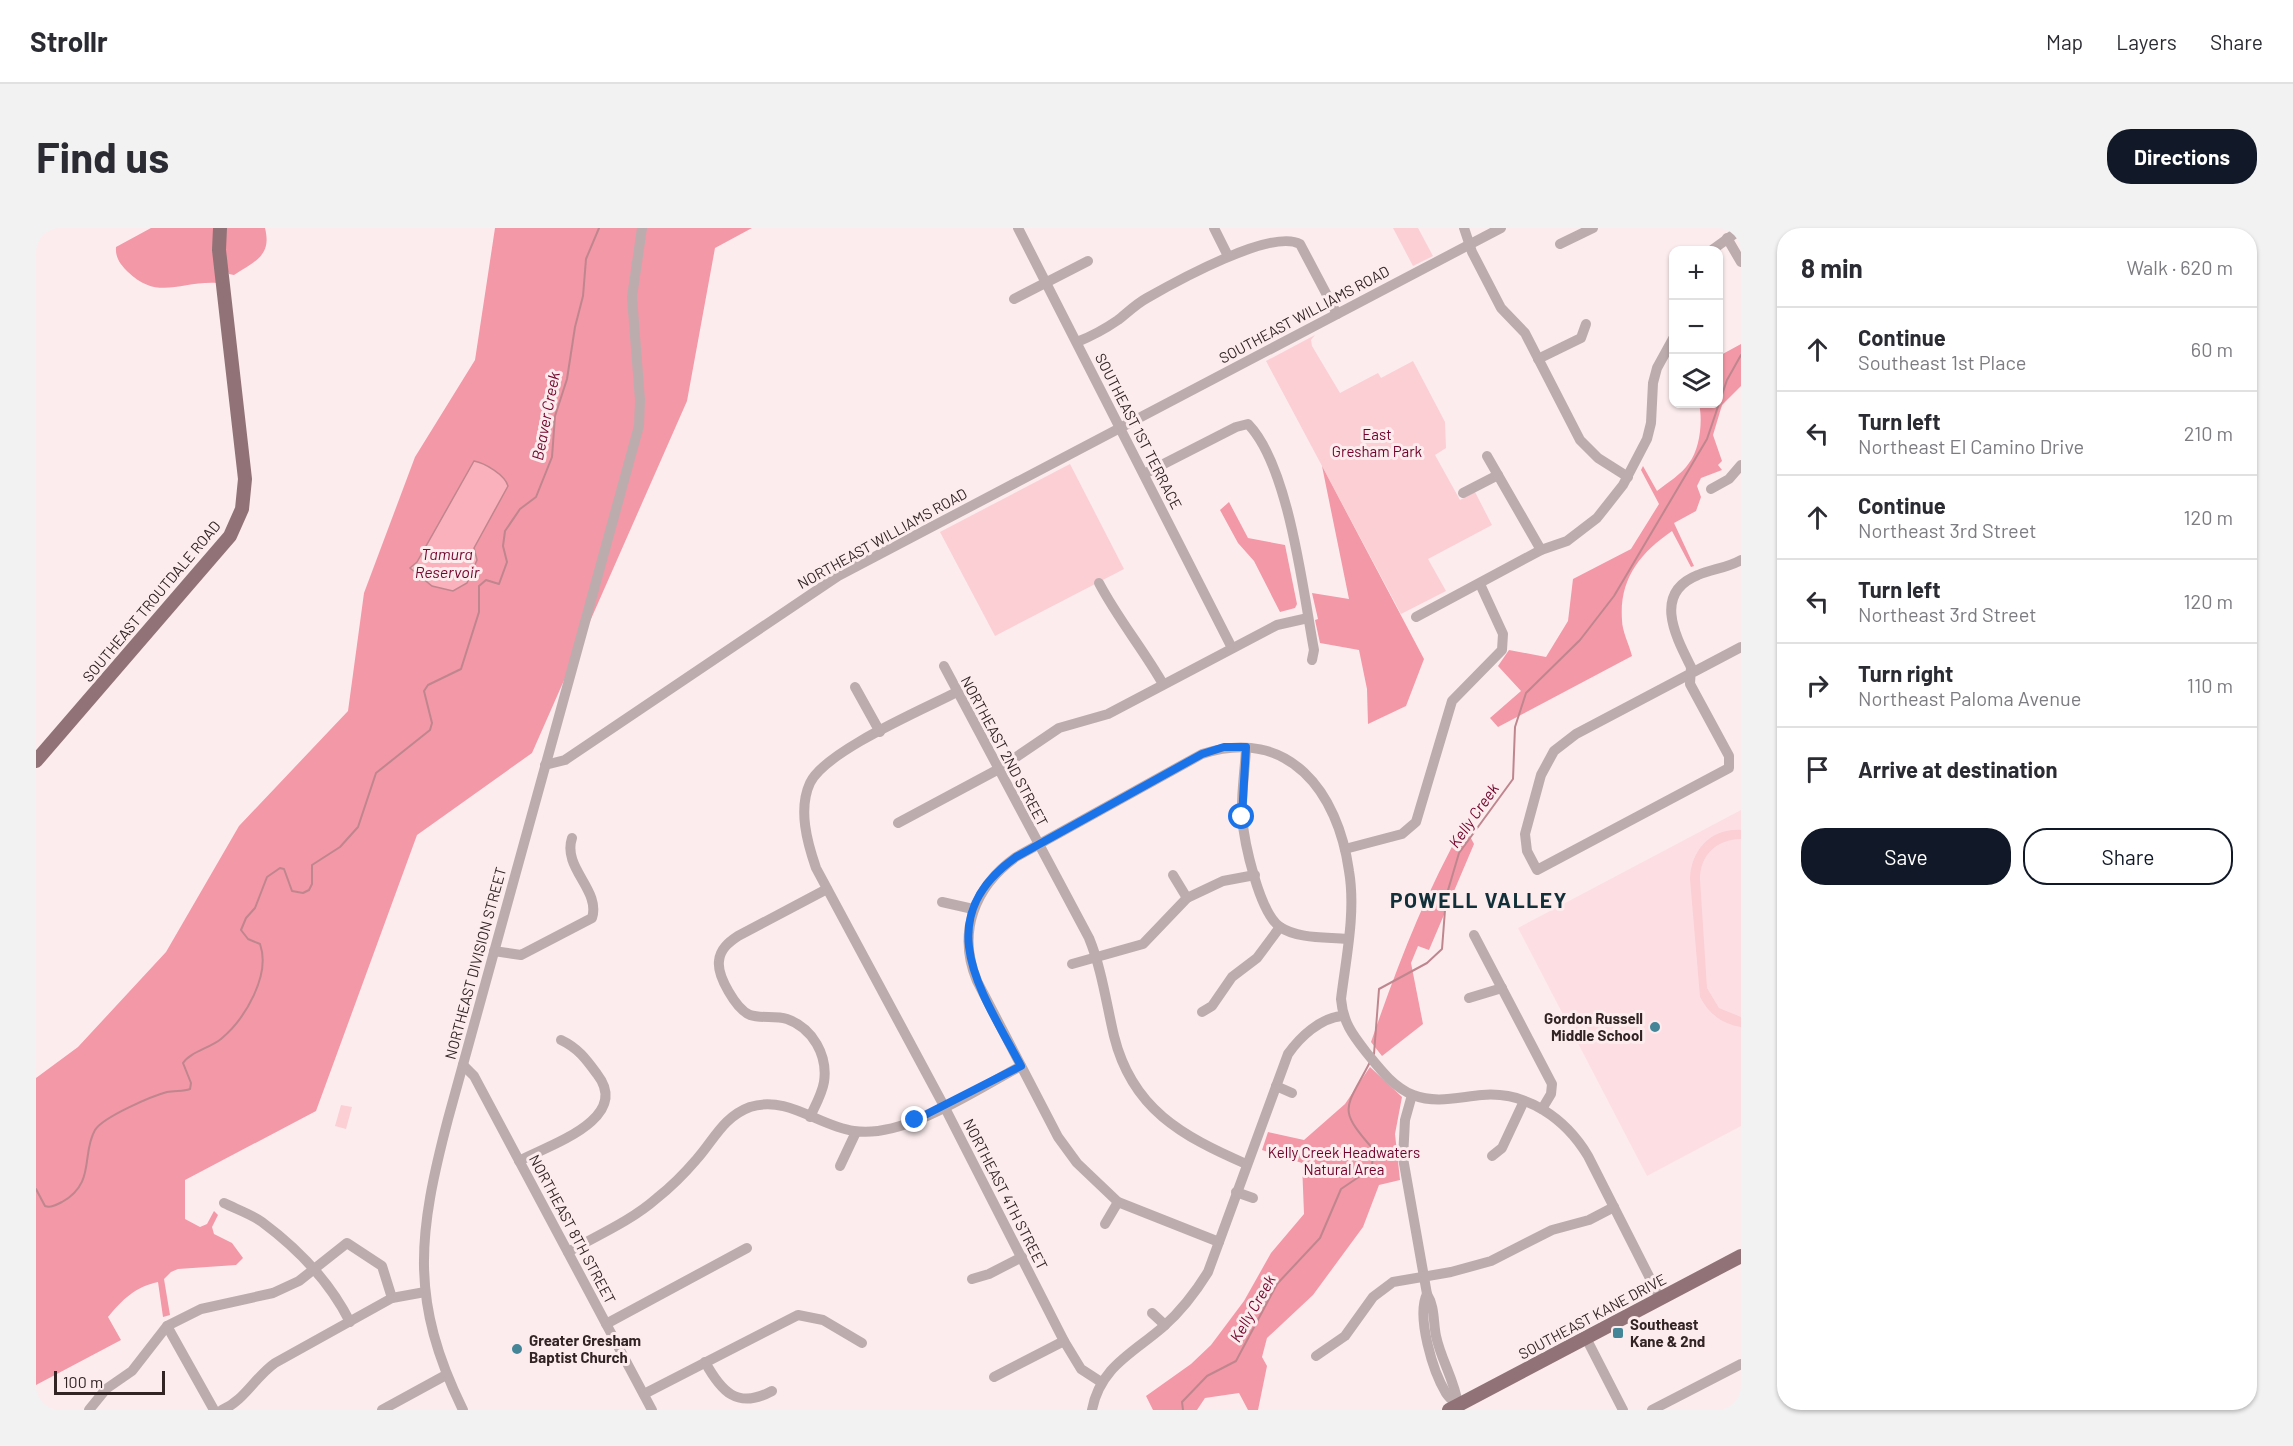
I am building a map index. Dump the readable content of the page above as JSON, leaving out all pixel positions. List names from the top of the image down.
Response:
{
  "streets": {
    "main road": ["SOUTHEAST TROUTDALE ROAD", "SOUTHEAST KANE DRIVE"],
    "street": [
      "SOUTHEAST WILLIAMS ROAD",
      "SOUTHEAST 1ST TERRACE",
      "NORTHEAST WILLIAMS ROAD",
      "NORTHEAST 2ND STREET",
      "NORTHEAST DIVISION STREET",
      "NORTHEAST 4TH STREET",
      "NORTHEAST 8TH STREET"
    ]
  },
  "crossings": [
    ["SOUTHEAST WILLIAMS ROAD", "SOUTHEAST 1ST TERRACE"],
    ["SOUTHEAST WILLIAMS ROAD", "NORTHEAST WILLIAMS ROAD"],
    ["SOUTHEAST 1ST TERRACE", "NORTHEAST WILLIAMS ROAD"],
    ["NORTHEAST WILLIAMS ROAD", "NORTHEAST DIVISION STREET"],
    ["NORTHEAST 2ND STREET", "NORTHEAST 4TH STREET"],
    ["NORTHEAST DIVISION STREET", "NORTHEAST 8TH STREET"]
  ],
  "districts": ["POWELL VALLEY"],
  "water": ["Beaver Creek", "Tamura Reservoir", "Kelly Creek"],
  "parks": ["East Gresham Park", "Kelly Creek Headwaters Natural Area"],
  "places": {
    "other": ["Gordon Russell Middle School", "Greater Gresham Baptist Church"],
    "transit": ["Southeast Kane & 2nd"]
  },
  "scale_bar": "100 m",
  "page": {
    "header": "Strollr",
    "nav": ["Map", "Layers", "Share"],
    "buttons": [
      "Directions",
      ["Save", "Share"]
    ],
    "title": "Find us",
    "heading": ["8 min", "Walk · 620 m"],
    "map_buttons": ["+", "−"],
    "list": [
      ["Continue", "Southeast 1st Place", "60 m"],
      ["Turn left", "Northeast El Camino Drive", "210 m"],
      ["Continue", "Northeast 3rd Street", "120 m"],
      ["Turn left", "Northeast 3rd Street", "120 m"],
      ["Turn right", "Northeast Paloma Avenue", "110 m"],
      "Arrive at destination"
    ],
    "scale": "100 m"
  }
}
